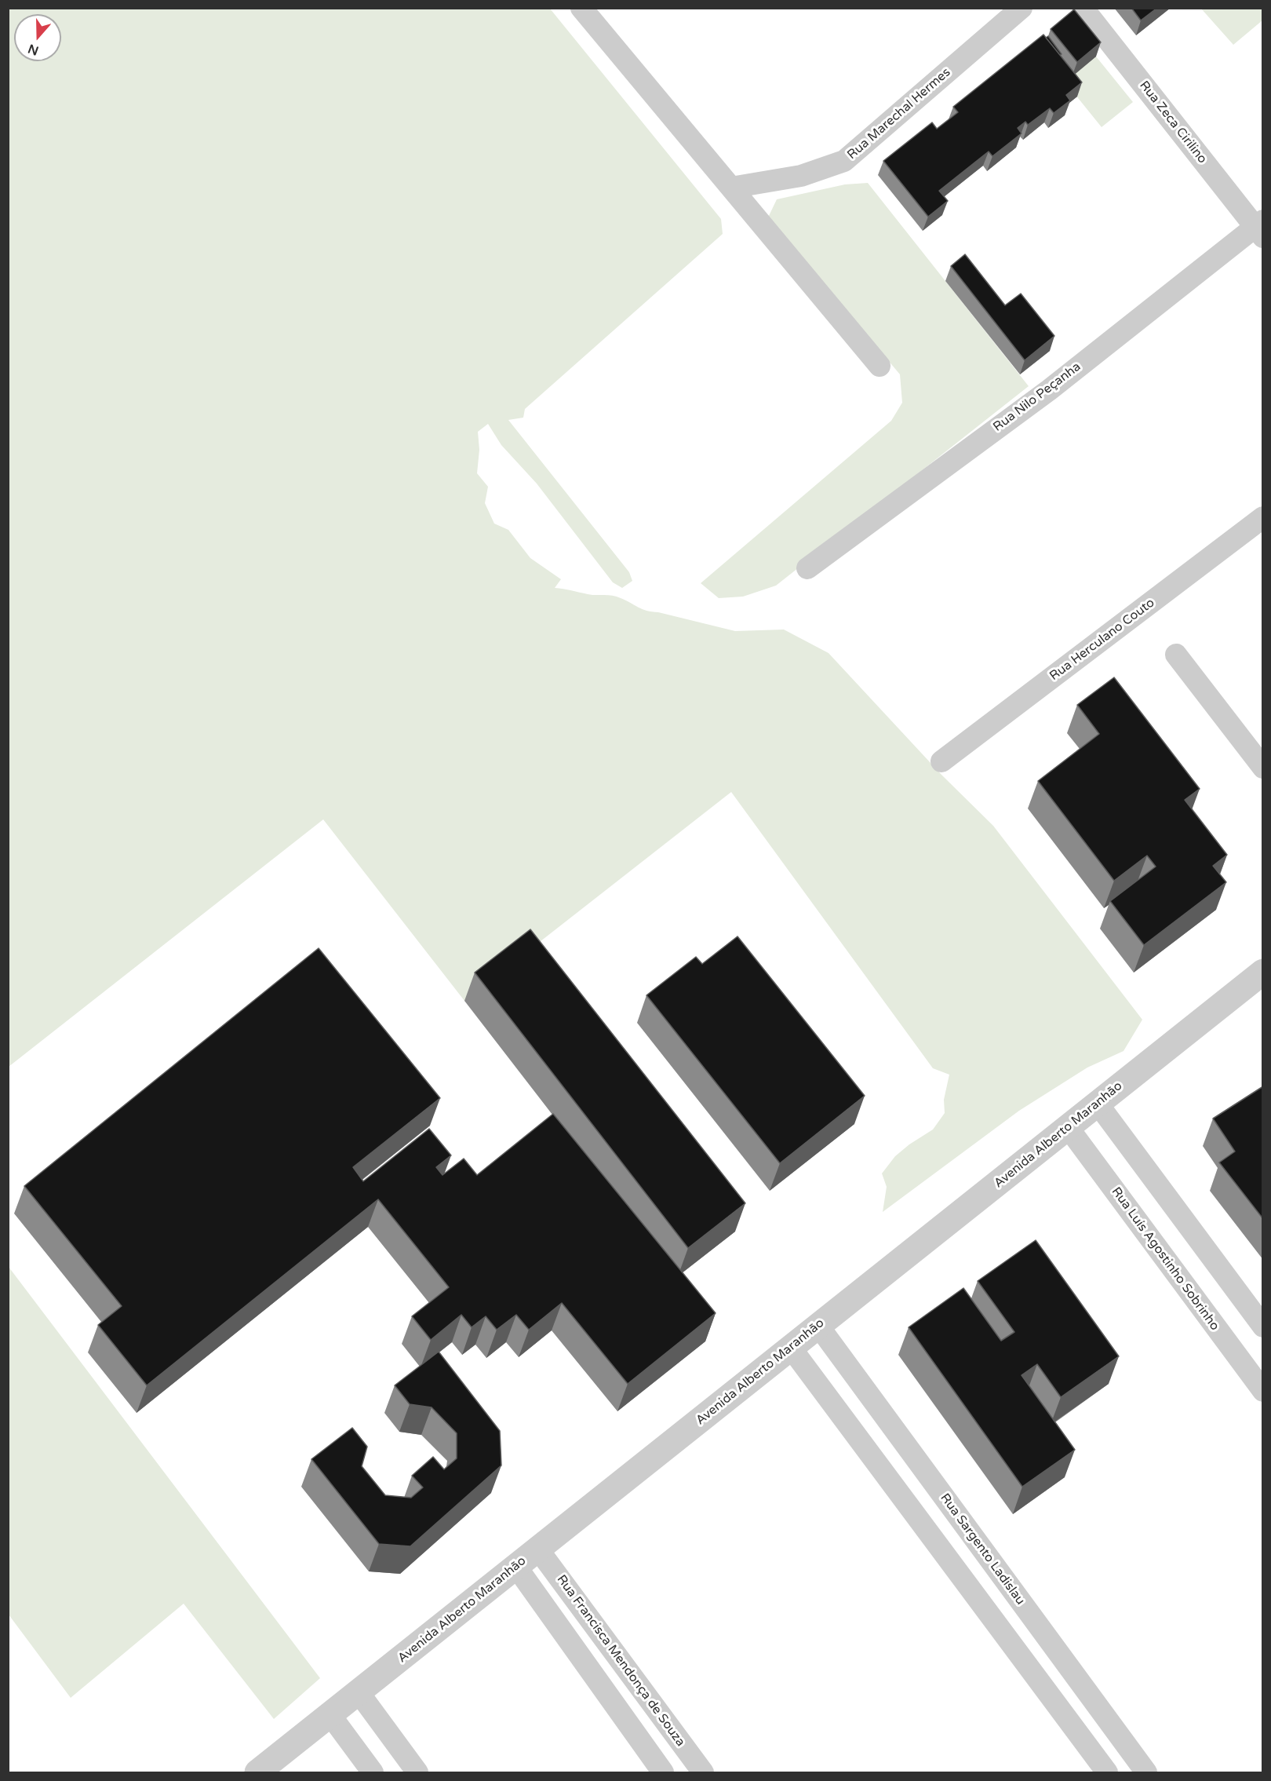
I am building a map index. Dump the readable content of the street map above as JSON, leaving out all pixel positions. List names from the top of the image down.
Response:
{
  "streets": {
    "street": [
      "Rua Marechal Hermes",
      "Rua Zeca Cirilino",
      "Rua Nilo Peçanha",
      "Rua Herculano Couto",
      "Avenida Alberto Maranhão",
      "Rua Luís Agostinho Sobrinho",
      "Rua Sargento Ladislau",
      "Rua Francisca Mendonça de Souza"
    ]
  },
  "crossings": [
    ["Rua Zeca Cirilino", "Rua Nilo Peçanha"],
    ["Avenida Alberto Maranhão", "Rua Luís Agostinho Sobrinho"],
    ["Avenida Alberto Maranhão", "Rua Sargento Ladislau"],
    ["Avenida Alberto Maranhão", "Rua Francisca Mendonça de Souza"]
  ],
  "north": "bottom"
}
